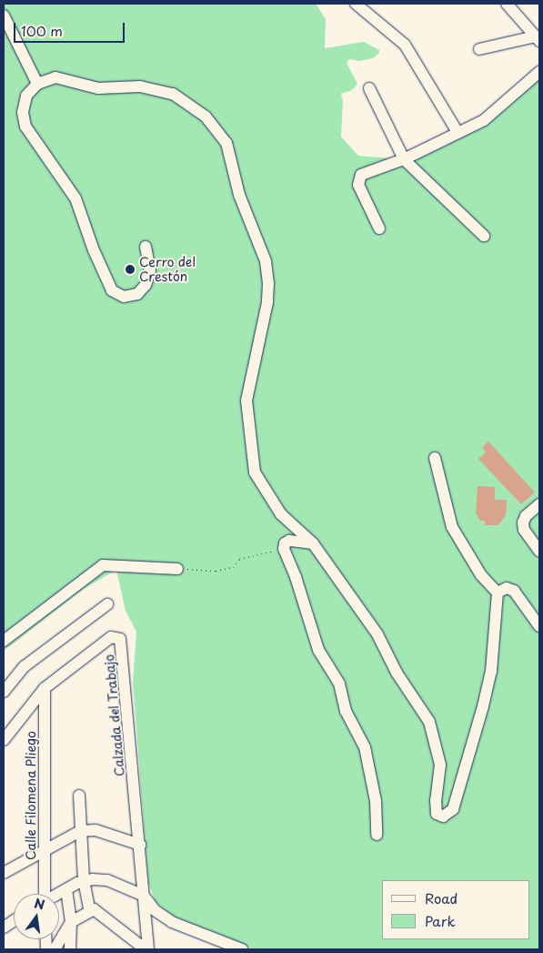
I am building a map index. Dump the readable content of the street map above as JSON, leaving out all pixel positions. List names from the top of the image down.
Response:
{
  "streets": {
    "street": ["Calzada del Trabajo", "Calle Filomena Pliego"]
  },
  "crossings": [
    ["Calzada del Trabajo", "Calle Filomena Pliego"]
  ],
  "places": ["Cerro del Crestón"],
  "legend": ["Road", "Park"],
  "scale_bar": "100 m",
  "north": "top"
}
